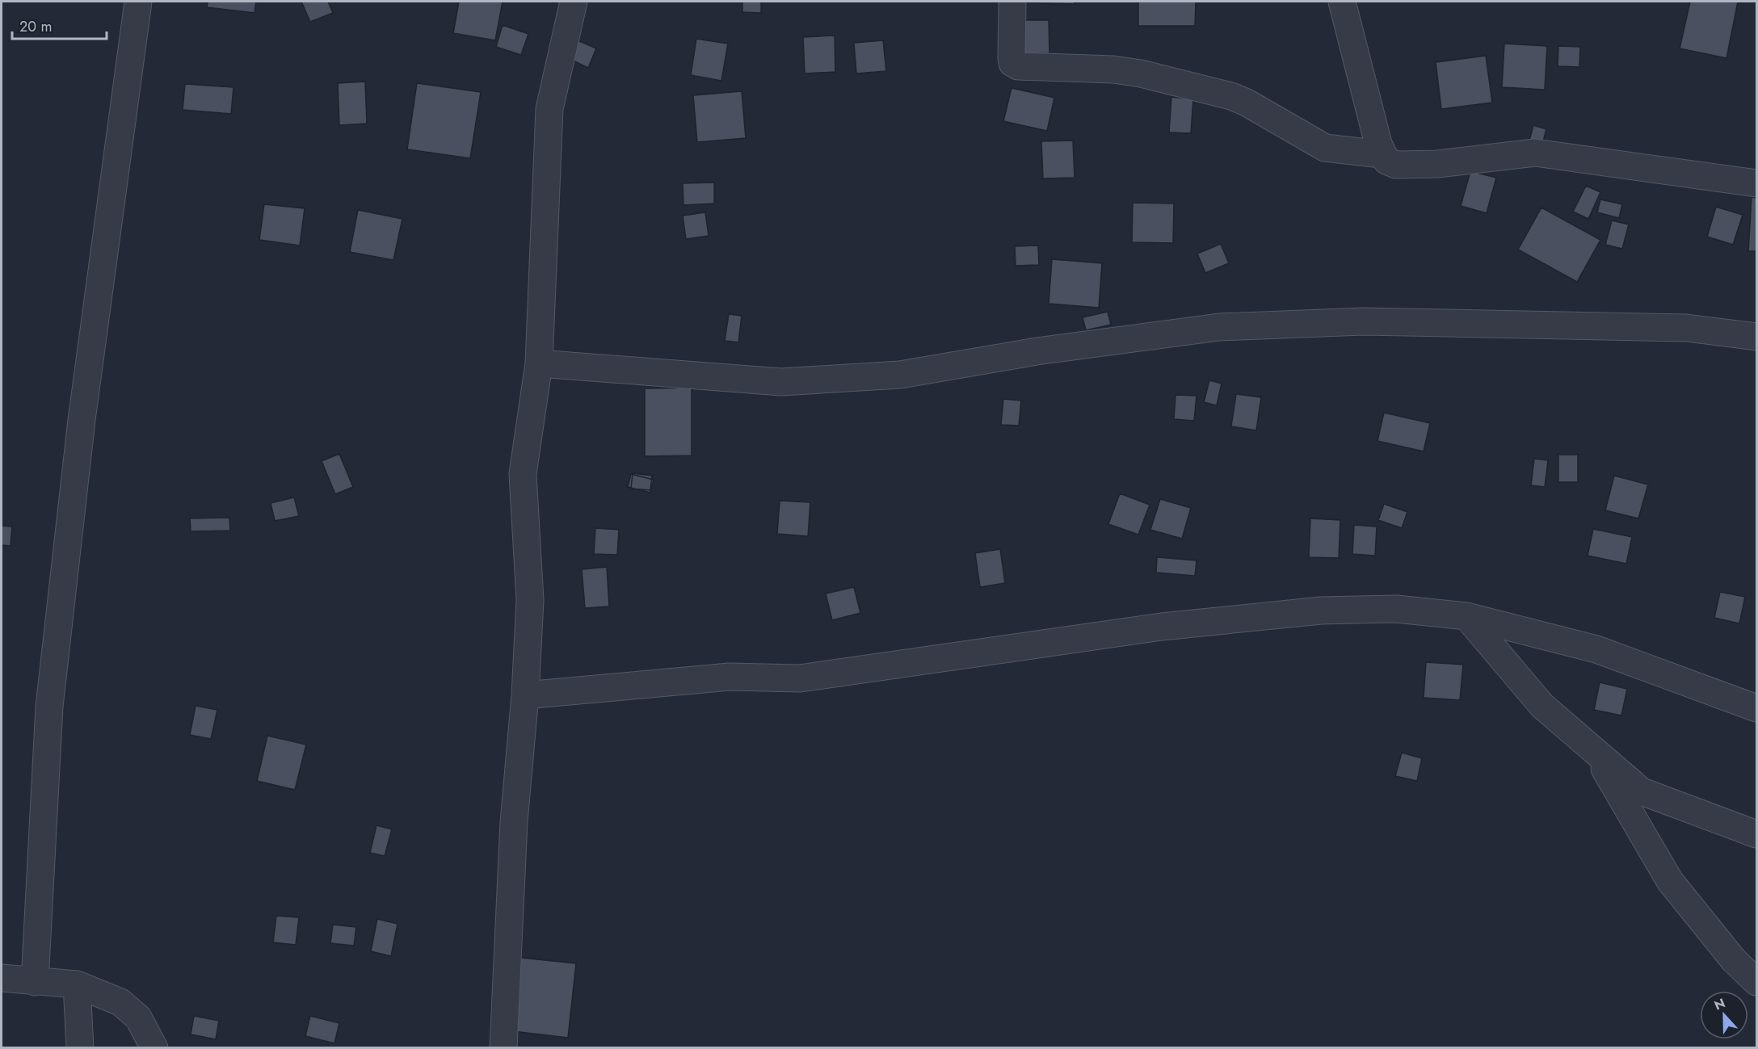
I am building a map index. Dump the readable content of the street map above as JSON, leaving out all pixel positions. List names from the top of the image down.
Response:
{
  "scale_bar": "20 m",
  "north": "top"
}
